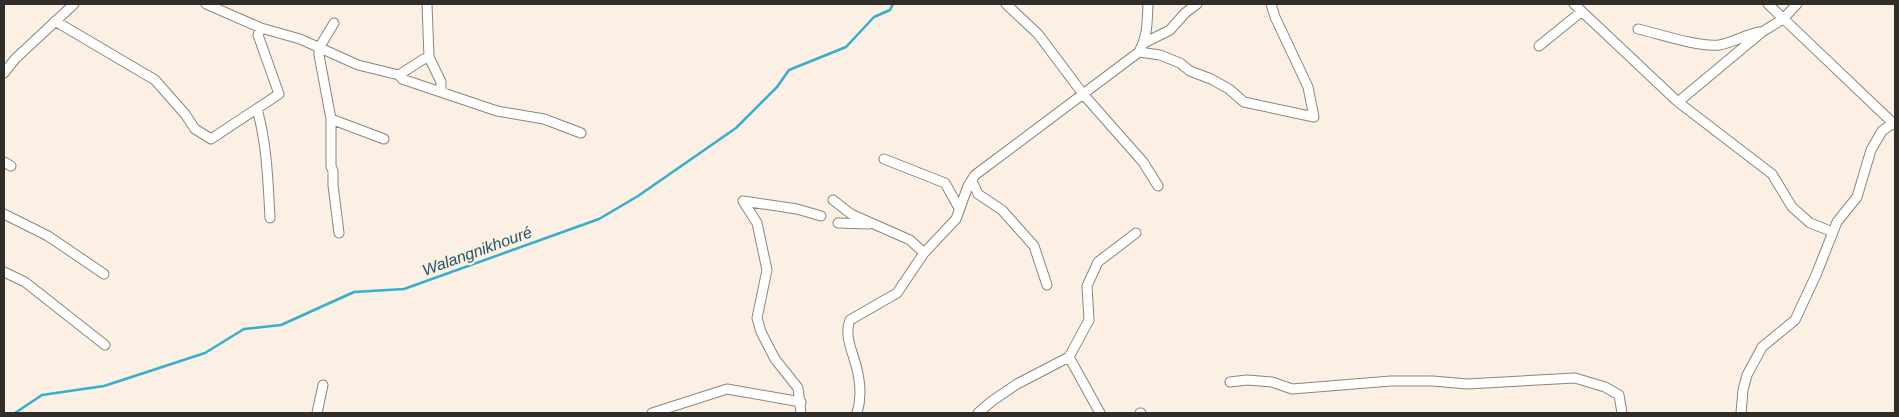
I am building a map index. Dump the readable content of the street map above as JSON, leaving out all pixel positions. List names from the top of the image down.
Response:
{
  "water": ["Walangnikhouré"]
}
